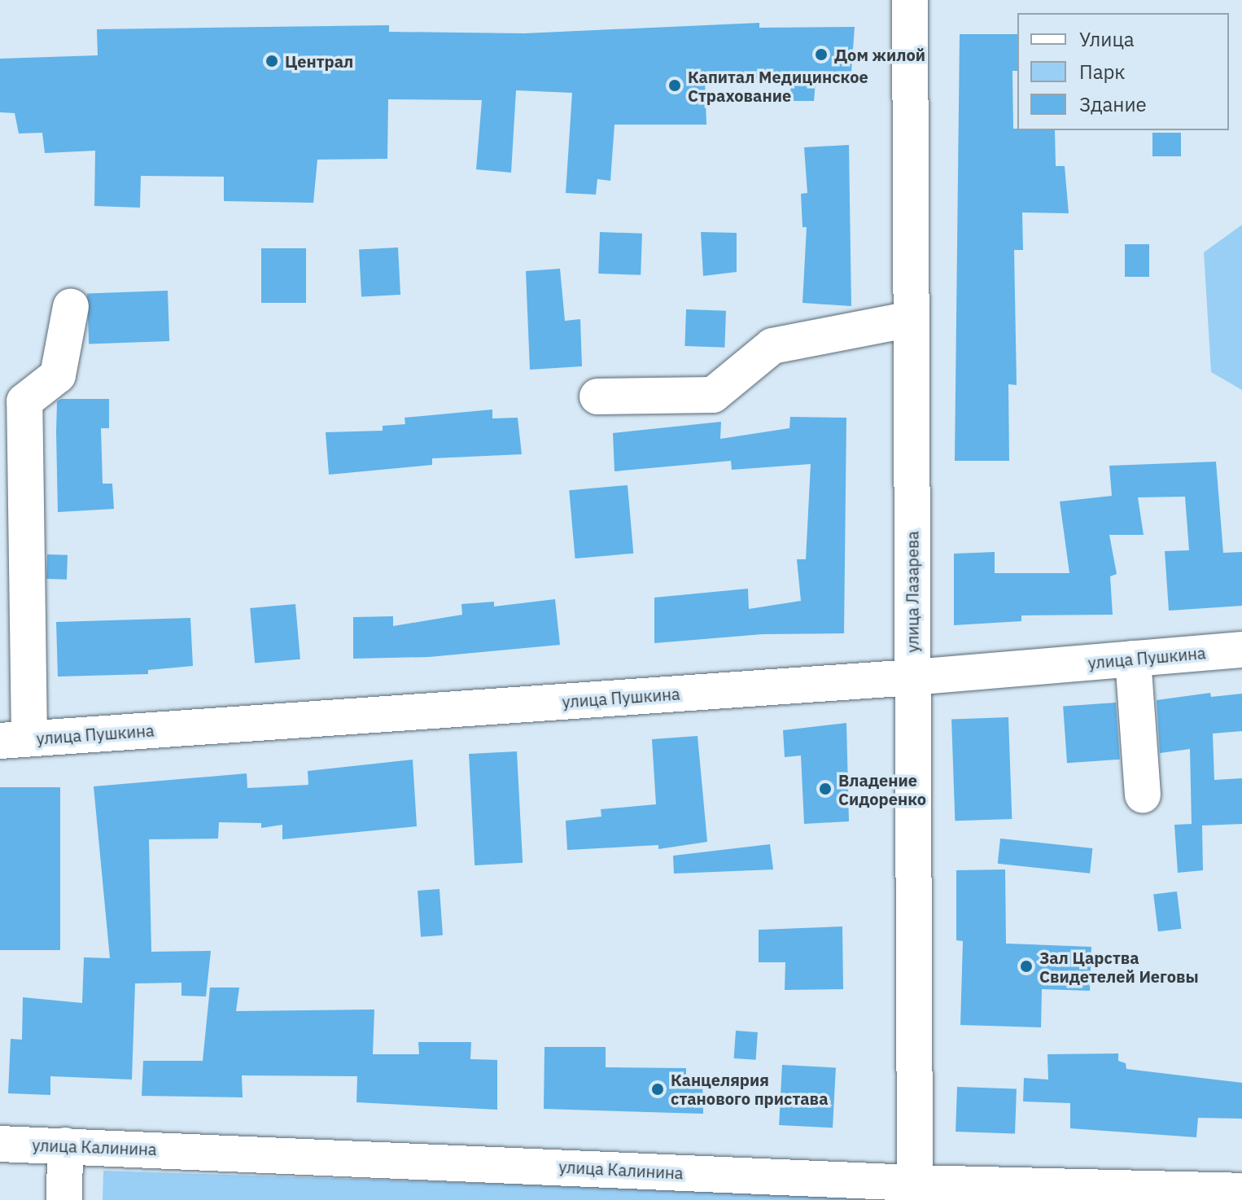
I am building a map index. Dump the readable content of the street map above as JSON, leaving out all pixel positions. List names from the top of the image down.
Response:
{
  "streets": {
    "street": ["улица Лазарева", "улица Пушкина", "улица Калинина"]
  },
  "crossings": [
    ["улица Лазарева", "улица Пушкина"],
    ["улица Лазарева", "улица Калинина"]
  ],
  "places": [
    "Дом жилой",
    "Централ",
    "Капитал Медицинское Страхование",
    "Владение Сидоренко",
    "Зал Царства Свидетелей Иеговы",
    "Канцелярия станового пристава"
  ],
  "legend": ["Улица", "Парк", "Здание"]
}
